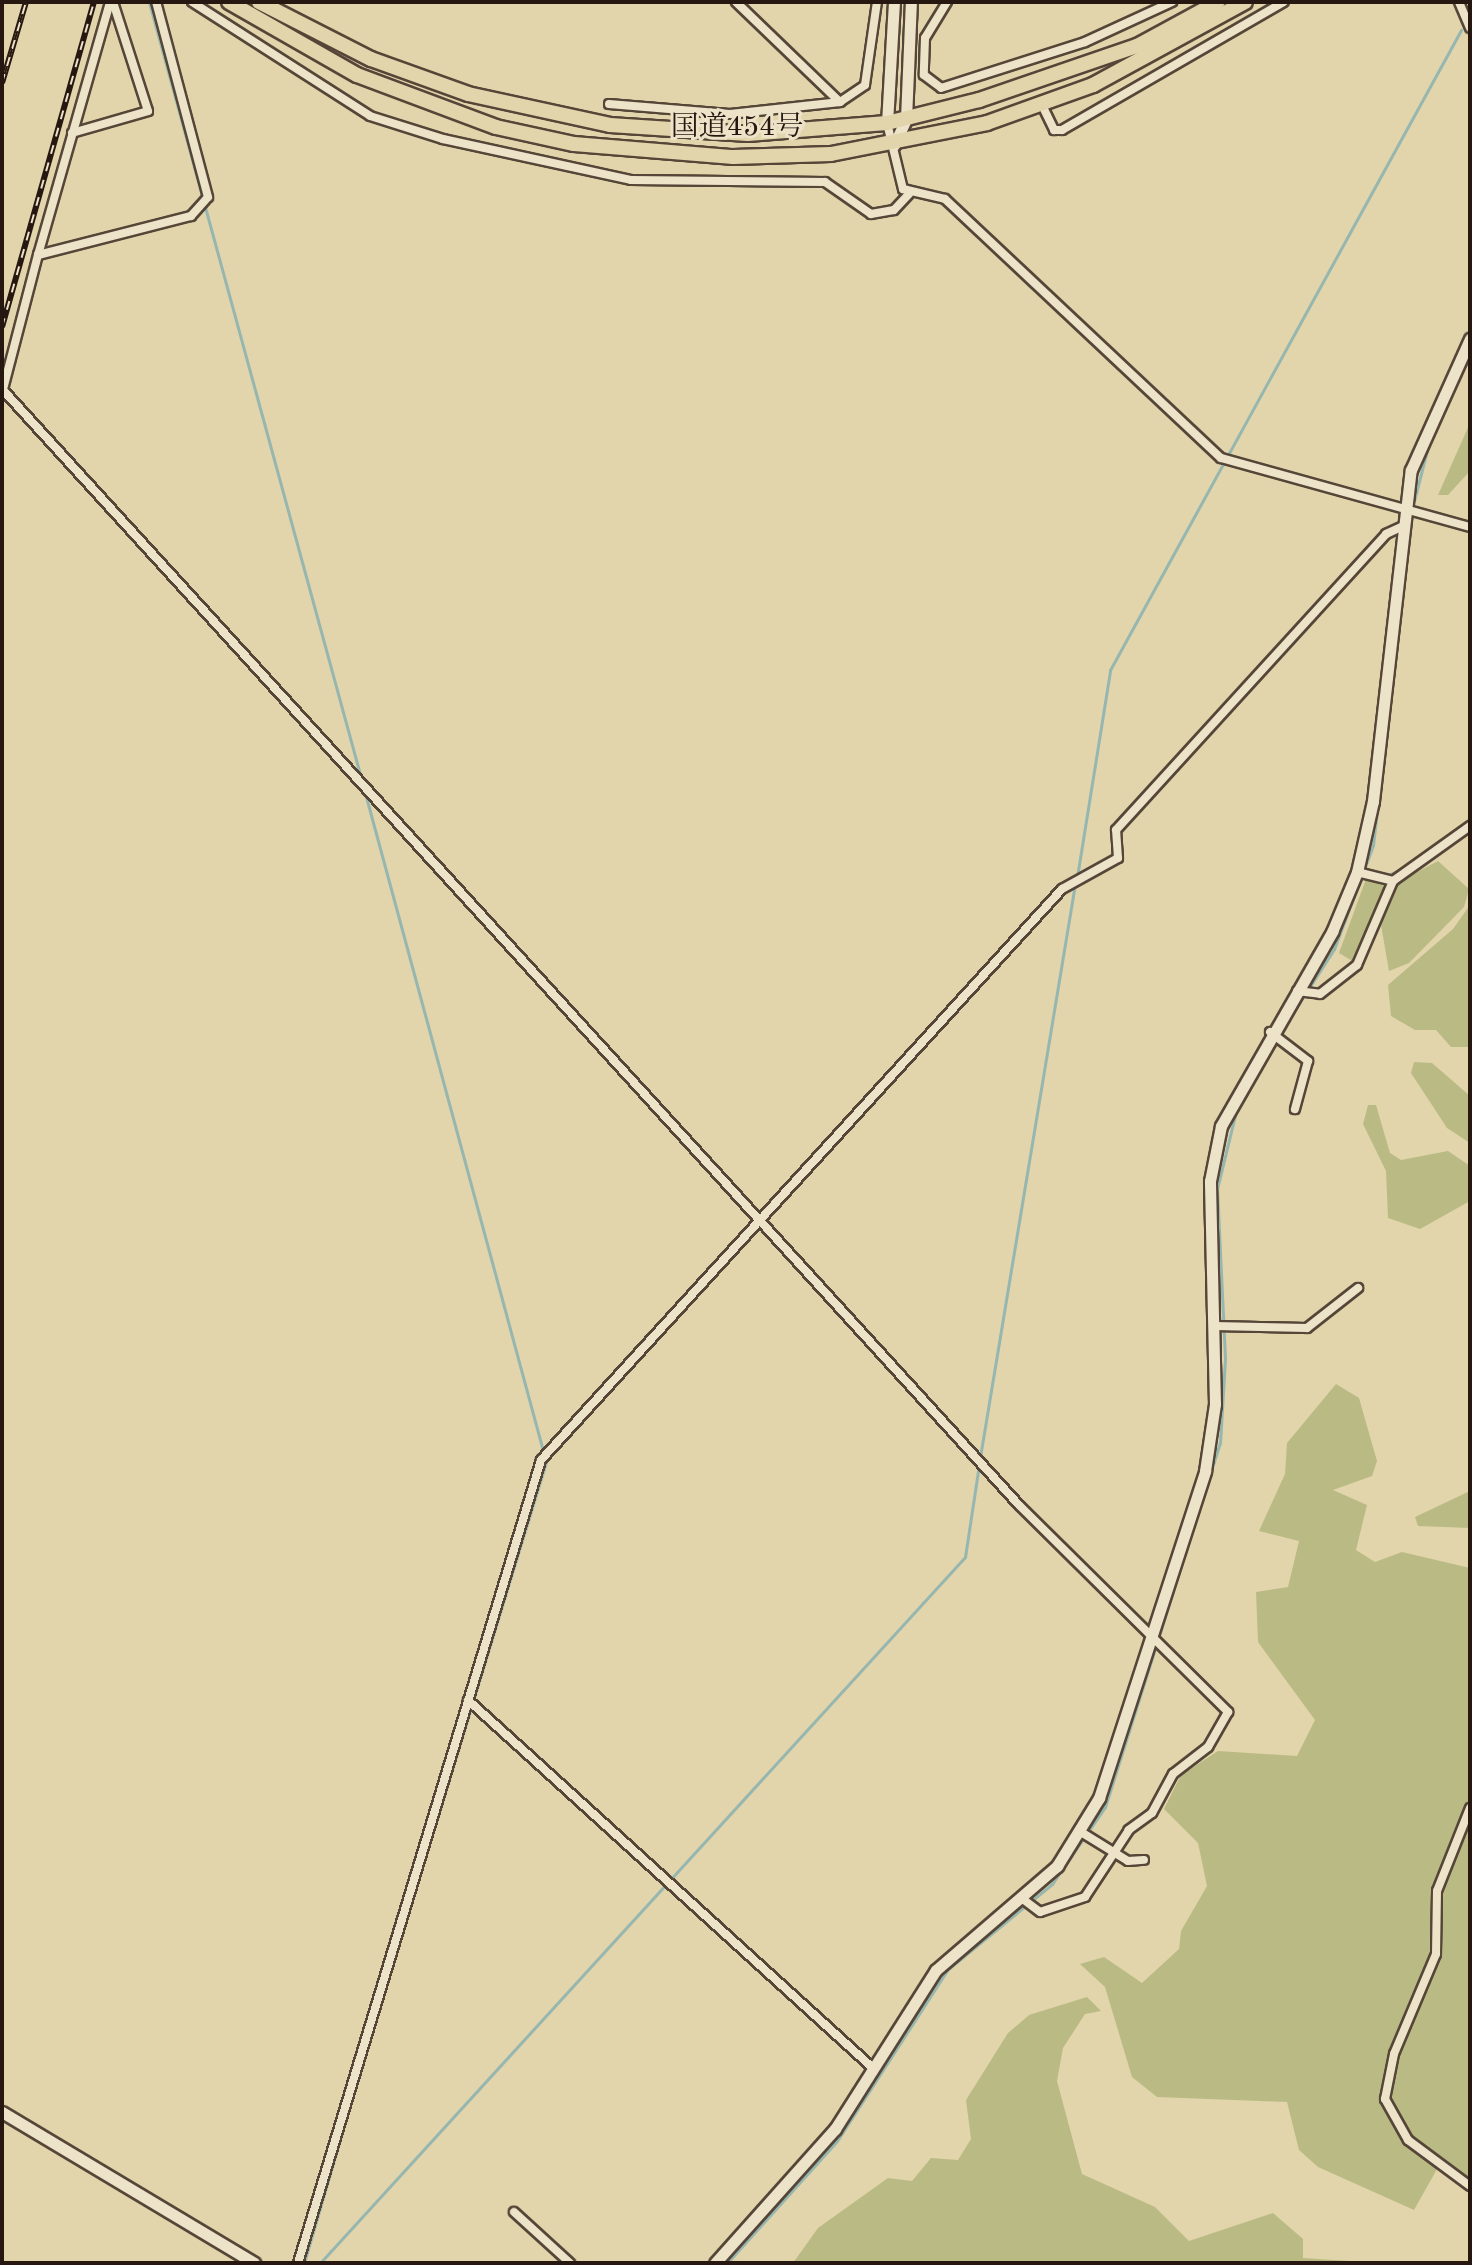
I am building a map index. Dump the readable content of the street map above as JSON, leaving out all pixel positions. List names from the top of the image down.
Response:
{
  "streets": {
    "highway": ["国道454号"]
  }
}
